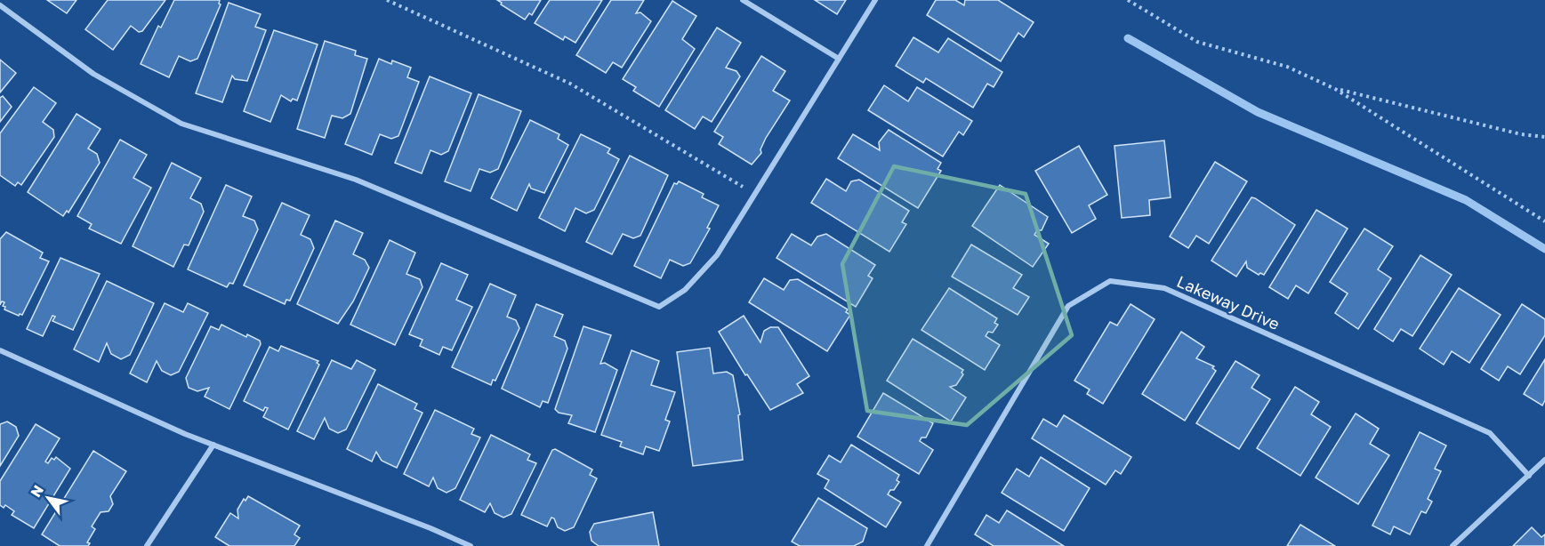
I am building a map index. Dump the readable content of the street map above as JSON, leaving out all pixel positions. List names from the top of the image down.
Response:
{
  "streets": {
    "street": ["Lakeway Drive"]
  },
  "north": "top left"
}
